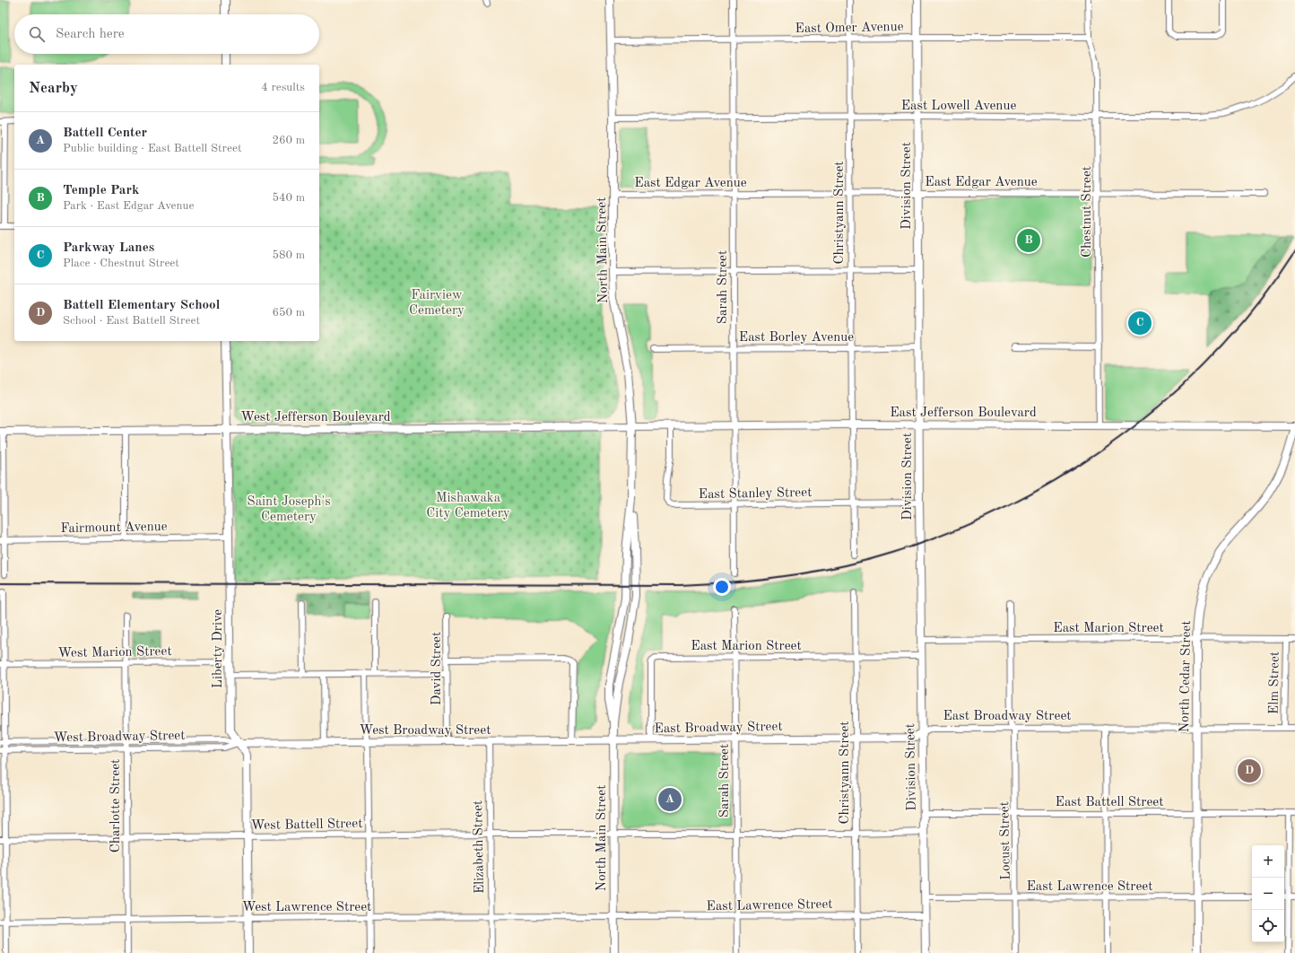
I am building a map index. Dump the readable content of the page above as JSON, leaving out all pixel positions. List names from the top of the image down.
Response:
{
  "streets": {
    "street": [
      "East Omer Avenue",
      "East Lowell Avenue",
      "East Edgar Avenue",
      "Division Street",
      "Chestnut Street",
      "Christyann Street",
      "North Main Street",
      "Sarah Street",
      "East Borley Avenue",
      "East Jefferson Boulevard",
      "West Jefferson Boulevard",
      "East Stanley Street",
      "Fairmount Avenue",
      "East Marion Street",
      "Liberty Drive",
      "West Marion Street",
      "David Street",
      "North Cedar Street",
      "Elm Street",
      "East Broadway Street",
      "West Broadway Street",
      "East Battell Street",
      "Charlotte Street",
      "West Battell Street",
      "Locust Street",
      "Elizabeth Street",
      "East Lawrence Street",
      "West Lawrence Street"
    ]
  },
  "crossings": [
    ["East Omer Avenue", "Division Street"],
    ["East Omer Avenue", "Chestnut Street"],
    ["East Omer Avenue", "Christyann Street"],
    ["East Omer Avenue", "North Main Street"],
    ["East Omer Avenue", "Sarah Street"],
    ["East Lowell Avenue", "Division Street"],
    ["East Lowell Avenue", "Chestnut Street"],
    ["East Lowell Avenue", "Christyann Street"],
    ["East Lowell Avenue", "North Main Street"],
    ["East Lowell Avenue", "Sarah Street"],
    ["East Edgar Avenue", "Division Street"],
    ["East Edgar Avenue", "Chestnut Street"],
    ["East Edgar Avenue", "Christyann Street"],
    ["East Edgar Avenue", "North Main Street"],
    ["East Edgar Avenue", "Sarah Street"],
    ["Division Street", "East Borley Avenue"],
    ["Division Street", "East Jefferson Boulevard"],
    ["Division Street", "East Stanley Street"],
    ["Division Street", "East Marion Street"],
    ["Division Street", "East Broadway Street"],
    ["Division Street", "East Battell Street"],
    ["Division Street", "East Lawrence Street"],
    ["Chestnut Street", "East Jefferson Boulevard"],
    ["Christyann Street", "East Borley Avenue"],
    ["Christyann Street", "East Jefferson Boulevard"],
    ["Christyann Street", "East Stanley Street"],
    ["Christyann Street", "East Marion Street"],
    ["Christyann Street", "East Broadway Street"],
    ["Christyann Street", "East Lawrence Street"],
    ["North Main Street", "East Jefferson Boulevard"],
    ["North Main Street", "West Jefferson Boulevard"],
    ["North Main Street", "East Broadway Street"],
    ["North Main Street", "West Broadway Street"],
    ["North Main Street", "West Battell Street"],
    ["North Main Street", "East Lawrence Street"],
    ["North Main Street", "West Lawrence Street"],
    ["Sarah Street", "East Borley Avenue"],
    ["Sarah Street", "East Jefferson Boulevard"],
    ["Sarah Street", "East Stanley Street"],
    ["Sarah Street", "East Marion Street"],
    ["Sarah Street", "East Broadway Street"],
    ["Sarah Street", "East Lawrence Street"],
    ["East Jefferson Boulevard", "West Jefferson Boulevard"],
    ["East Jefferson Boulevard", "East Stanley Street"],
    ["East Jefferson Boulevard", "North Cedar Street"],
    ["West Jefferson Boulevard", "Liberty Drive"],
    ["Fairmount Avenue", "Liberty Drive"],
    ["East Marion Street", "North Cedar Street"],
    ["East Marion Street", "Elm Street"],
    ["East Marion Street", "East Broadway Street"],
    ["East Marion Street", "Locust Street"],
    ["Liberty Drive", "West Marion Street"],
    ["Liberty Drive", "West Broadway Street"],
    ["Liberty Drive", "West Battell Street"],
    ["Liberty Drive", "West Lawrence Street"],
    ["West Marion Street", "Charlotte Street"],
    ["David Street", "West Broadway Street"],
    ["North Cedar Street", "East Broadway Street"],
    ["North Cedar Street", "East Battell Street"],
    ["North Cedar Street", "East Lawrence Street"],
    ["Elm Street", "East Broadway Street"],
    ["East Broadway Street", "West Broadway Street"],
    ["East Broadway Street", "Locust Street"],
    ["West Broadway Street", "Charlotte Street"],
    ["West Broadway Street", "Elizabeth Street"],
    ["East Battell Street", "Locust Street"],
    ["Charlotte Street", "West Battell Street"],
    ["Charlotte Street", "West Lawrence Street"],
    ["West Battell Street", "Elizabeth Street"],
    ["Locust Street", "East Lawrence Street"],
    ["Elizabeth Street", "West Lawrence Street"],
    ["East Lawrence Street", "West Lawrence Street"]
  ],
  "parks": ["Fairview Cemetery", "Mishawaka City Cemetery", "Saint Joseph's Cemetery"],
  "page": {
    "search": "Search here",
    "heading": ["Nearby", "4 results"],
    "list": [
      {
        "mark": "A",
        "name": "Battell Center",
        "note": "Public building · East Battell Street",
        "value": "260 m"
      },
      {
        "mark": "B",
        "name": "Temple Park",
        "note": "Park · East Edgar Avenue",
        "value": "540 m"
      },
      {
        "mark": "C",
        "name": "Parkway Lanes",
        "note": "Place · Chestnut Street",
        "value": "580 m"
      },
      {
        "mark": "D",
        "name": "Battell Elementary School",
        "note": "School · East Battell Street",
        "value": "650 m"
      }
    ],
    "pins": [
      "B",
      "C",
      "D",
      "A"
    ],
    "map_buttons": ["+", "−"]
  }
}
